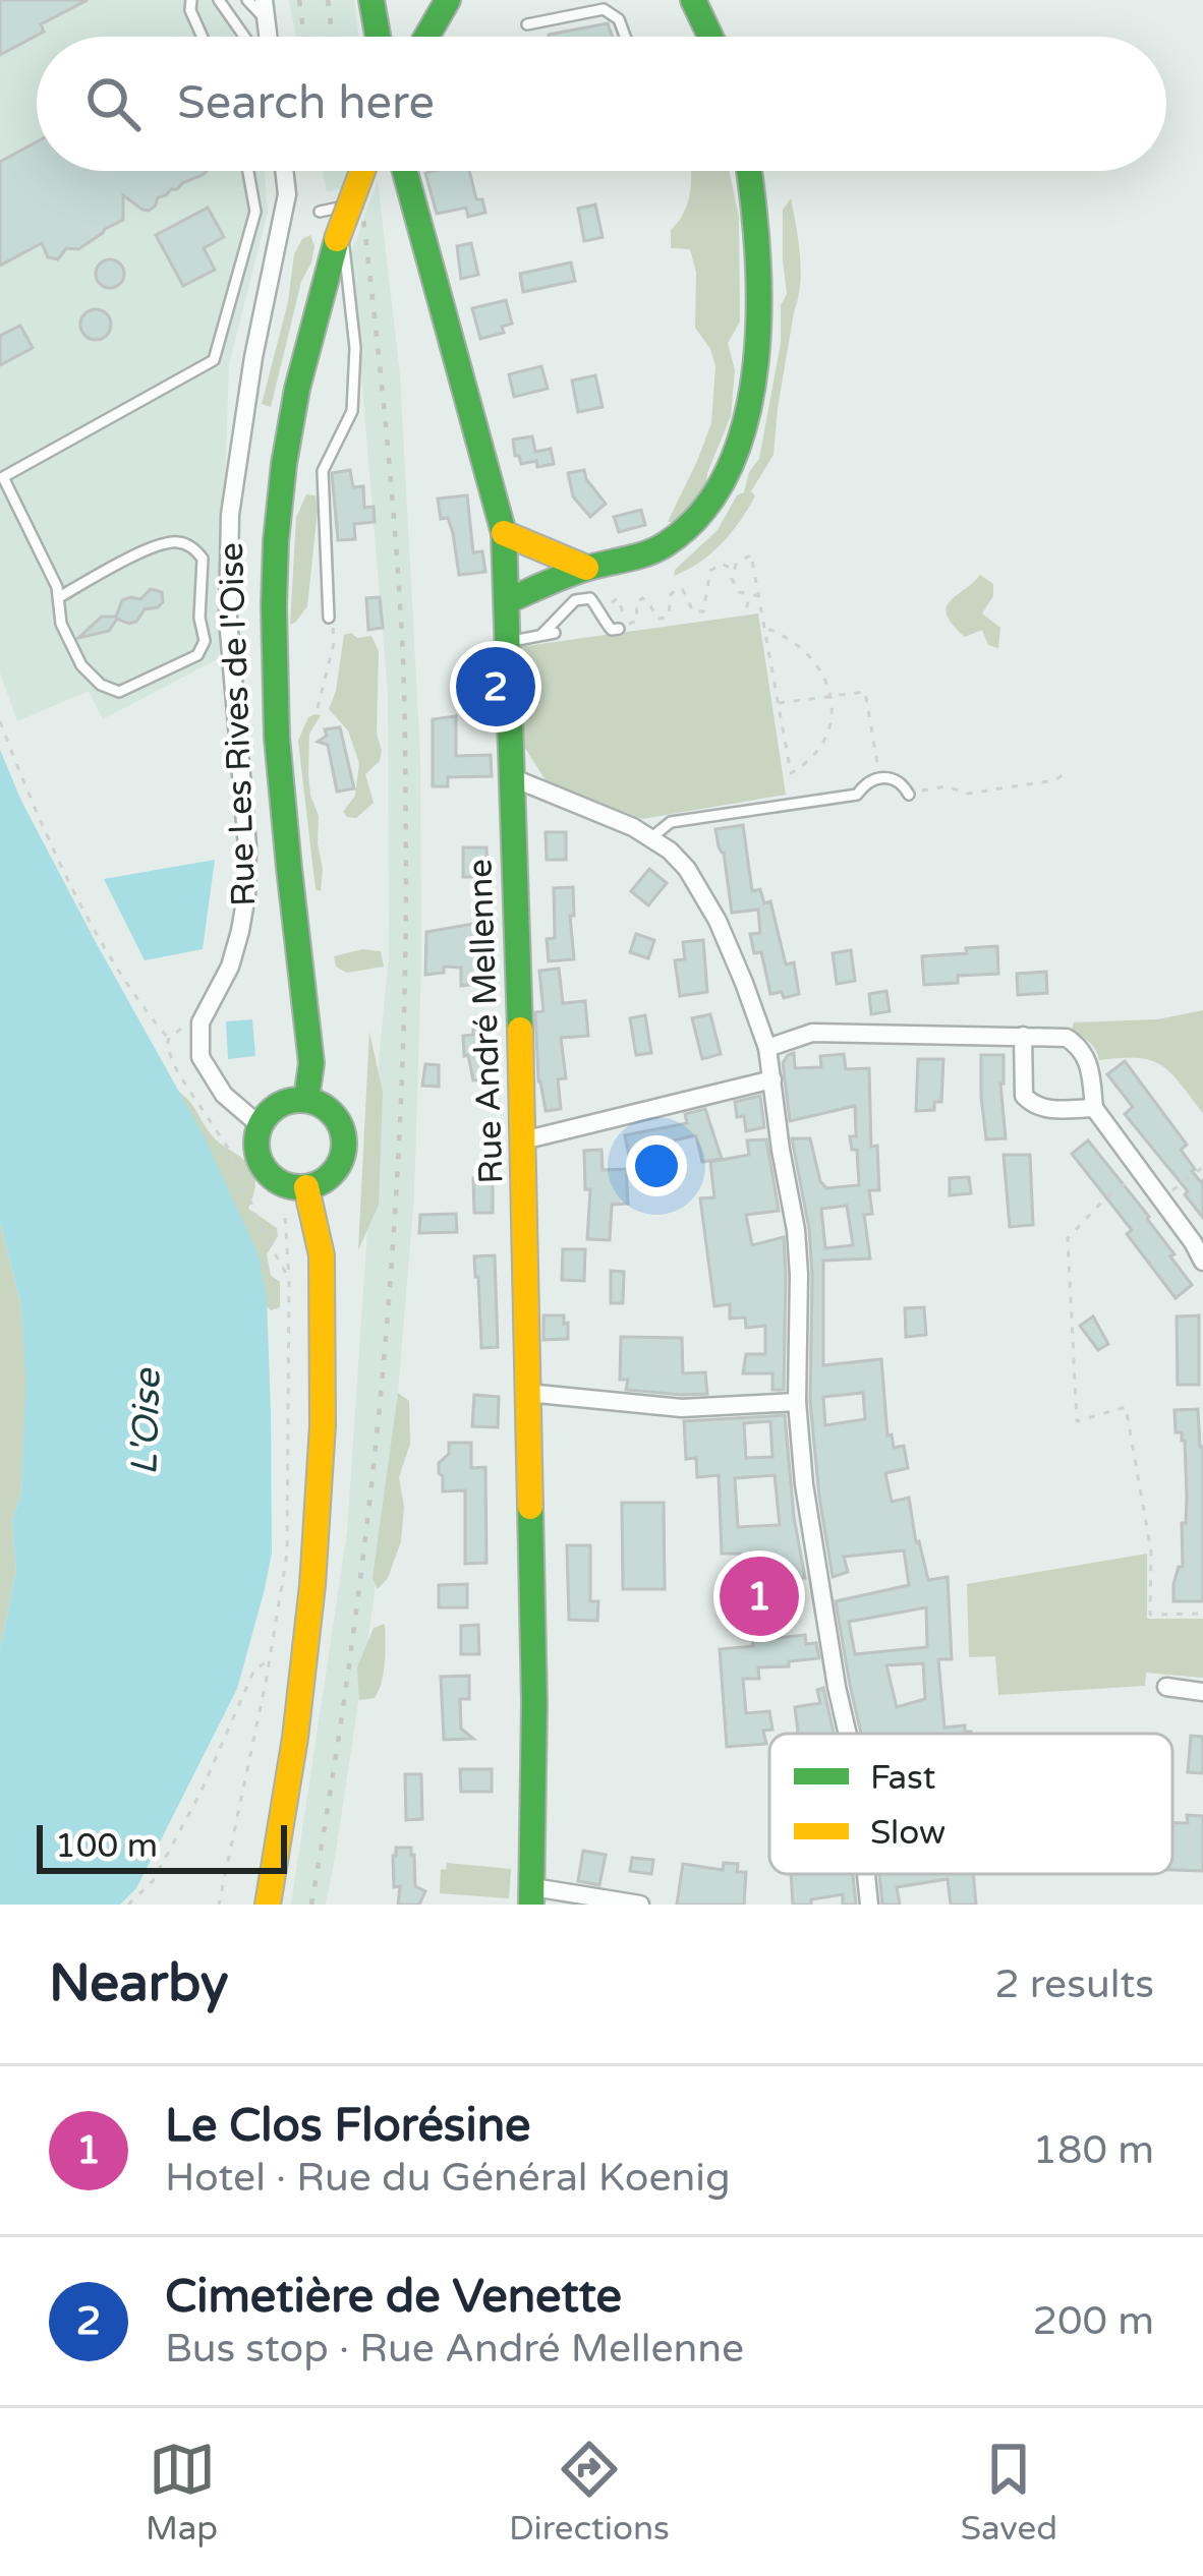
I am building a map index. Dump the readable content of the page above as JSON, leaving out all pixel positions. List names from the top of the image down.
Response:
{
  "streets": {
    "street": ["Rue Les Rives de l'Oise", "Rue André Mellenne"]
  },
  "water": ["L'Oise"],
  "legend": ["Fast", "Slow"],
  "scale_bar": "100 m",
  "page": {
    "search": "Search here",
    "pins": ["2", "1"],
    "scale": "100 m",
    "heading": ["Nearby", "2 results"],
    "list": [
      {
        "mark": "1",
        "name": "Le Clos Florésine",
        "note": "Hotel · Rue du Général Koenig",
        "value": "180 m"
      },
      {
        "mark": "2",
        "name": "Cimetière de Venette",
        "note": "Bus stop · Rue André Mellenne",
        "value": "200 m"
      }
    ],
    "nav": ["Map", "Directions", "Saved"]
  }
}
